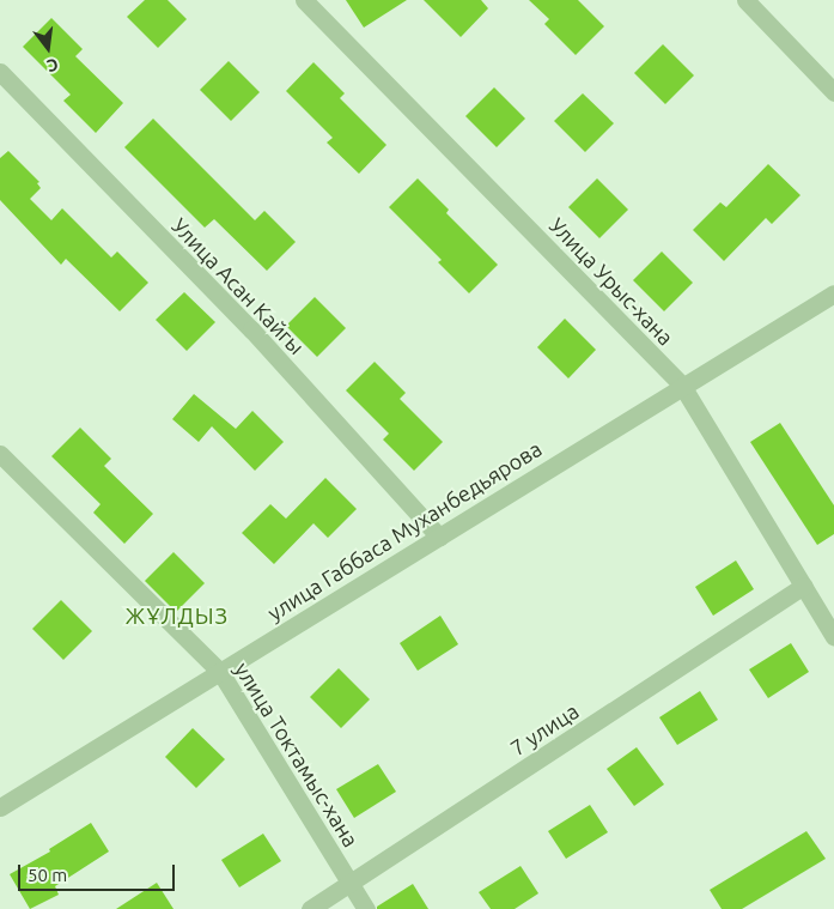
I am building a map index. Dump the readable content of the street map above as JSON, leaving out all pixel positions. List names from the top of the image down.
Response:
{
  "streets": {
    "street": [
      "Улица Урыс-хана",
      "Улица Асан Кайгы",
      "улица Габбаса Муханбедьярова",
      "7 улица",
      "улица Токтамыс-хана"
    ]
  },
  "crossings": [
    ["Улица Урыс-хана", "улица Габбаса Муханбедьярова"],
    ["Улица Урыс-хана", "7 улица"],
    ["Улица Асан Кайгы", "улица Габбаса Муханбедьярова"],
    ["улица Габбаса Муханбедьярова", "улица Токтамыс-хана"],
    ["7 улица", "улица Токтамыс-хана"]
  ],
  "districts": ["ЖҰЛДЫЗ"],
  "scale_bar": "50 m",
  "north": "bottom"
}
